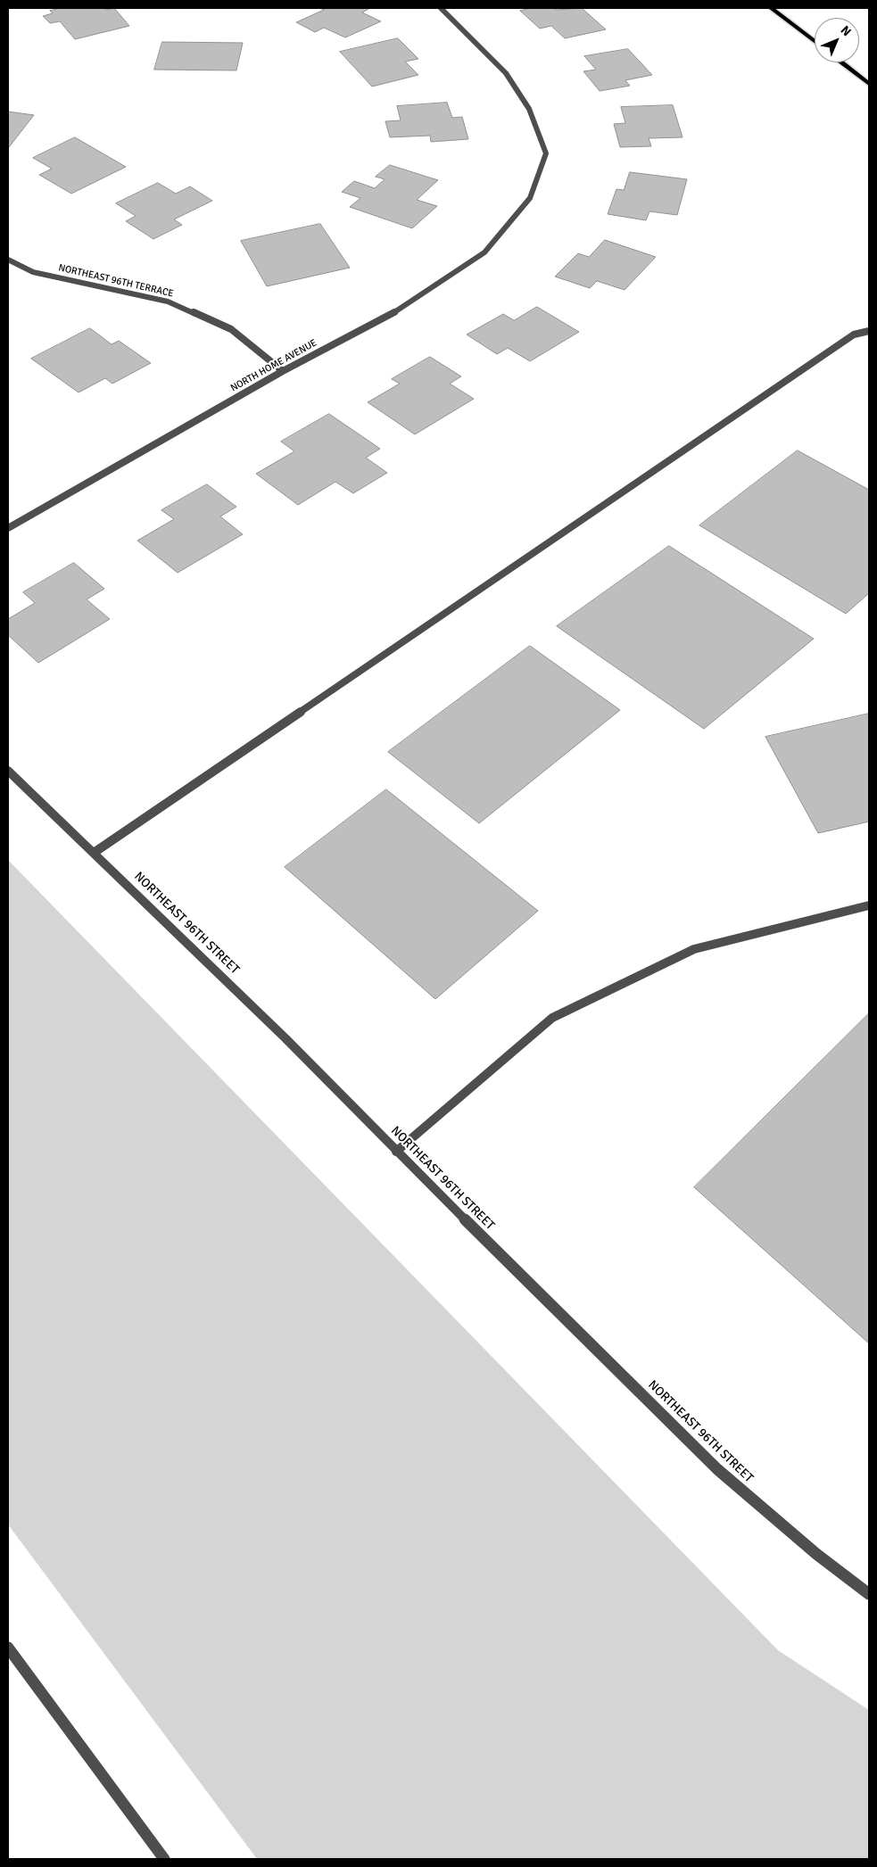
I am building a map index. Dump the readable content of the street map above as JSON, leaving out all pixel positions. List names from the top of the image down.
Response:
{
  "streets": {
    "street": ["NORTHEAST 96TH TERRACE", "NORTH HOME AVENUE", "NORTHEAST 96TH STREET"]
  },
  "crossings": [
    ["NORTHEAST 96TH TERRACE", "NORTH HOME AVENUE"]
  ],
  "north": "top right"
}
